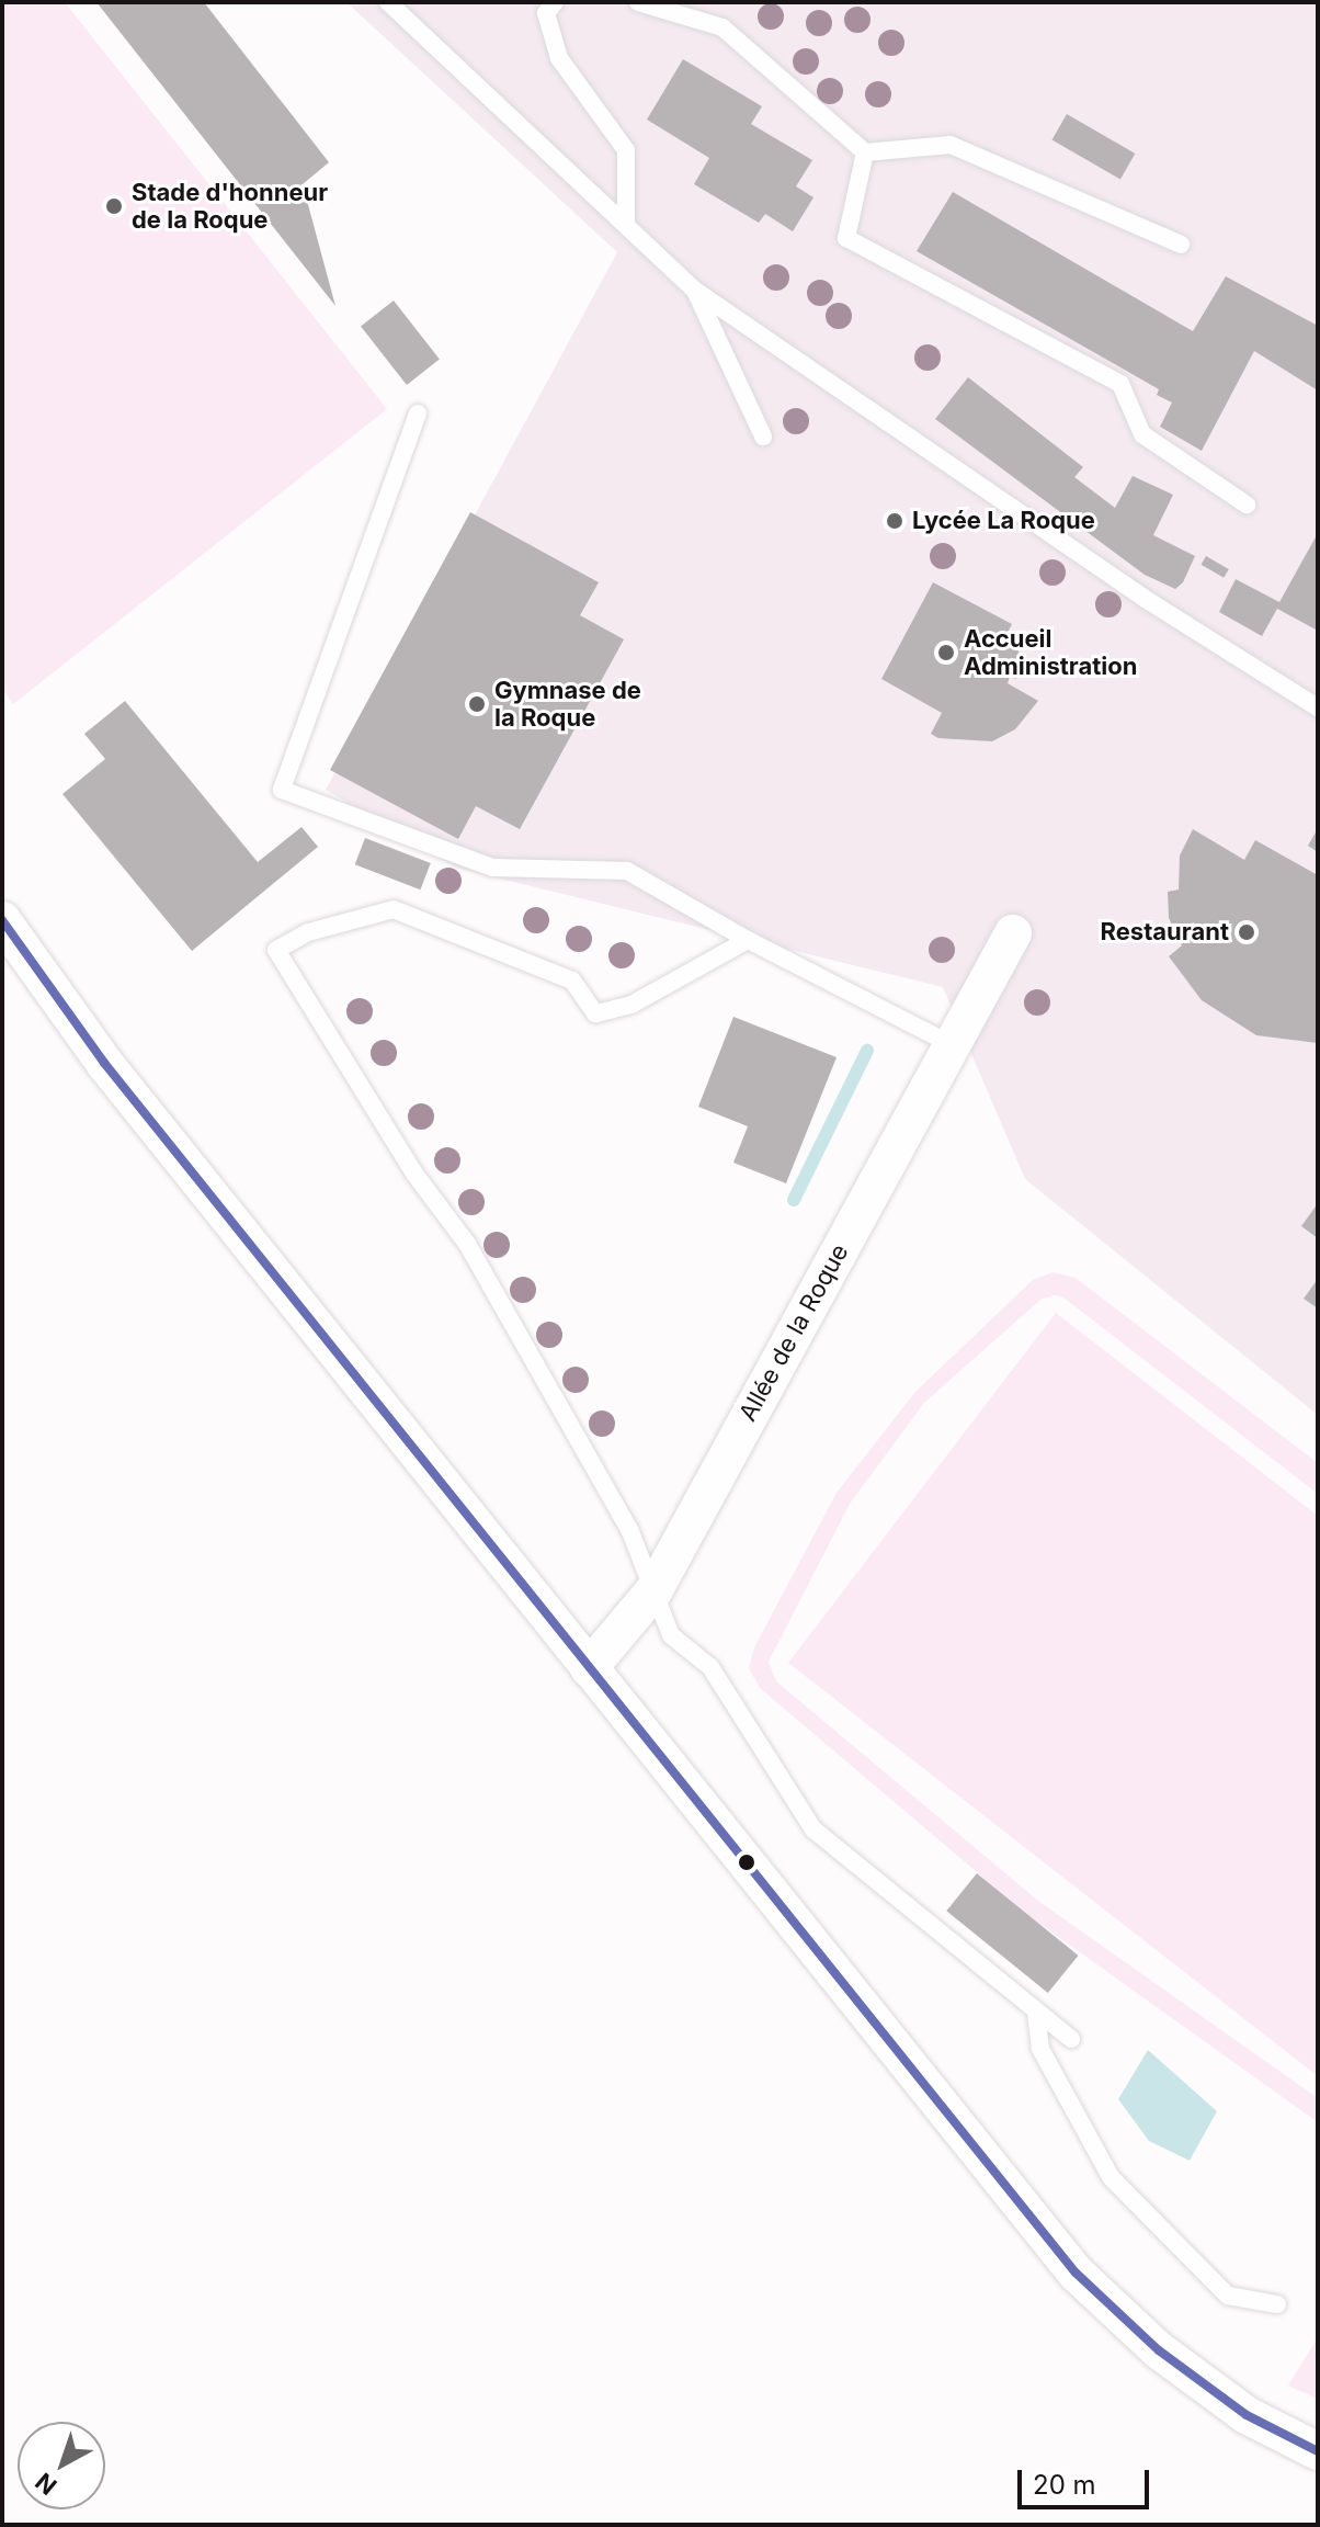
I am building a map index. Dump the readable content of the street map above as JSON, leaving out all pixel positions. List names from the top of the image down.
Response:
{
  "streets": {
    "street": ["Allée de la Roque"]
  },
  "places": [
    "Stade d'honneur de la Roque",
    "Lycée La Roque",
    "Accueil Administration",
    "Gymnase de la Roque",
    "Restaurant"
  ],
  "scale_bar": "20 m",
  "north": "bottom left"
}
